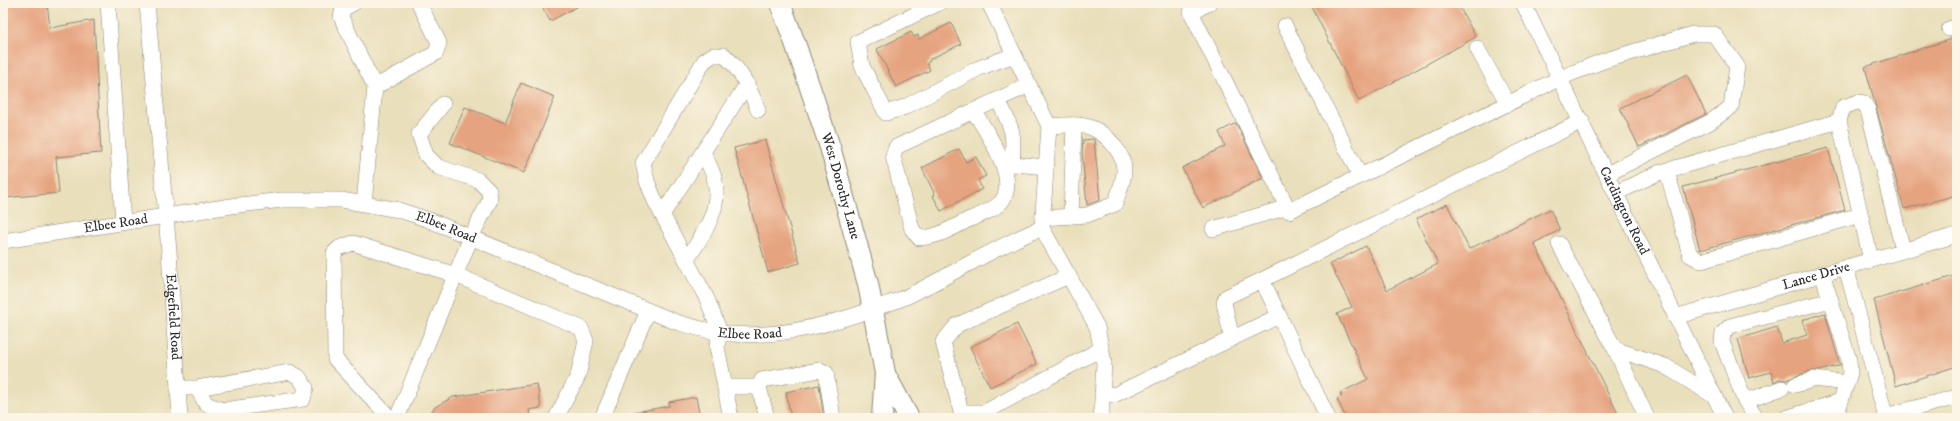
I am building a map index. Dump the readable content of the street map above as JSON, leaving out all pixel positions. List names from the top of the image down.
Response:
{
  "streets": {
    "main road": ["West Dorothy Lane"],
    "street": [
      "Cardington Road",
      "Elbee Road",
      "Lance Drive",
      "Edgefield Road"
    ]
  },
  "crossings": [
    ["West Dorothy Lane", "Elbee Road"],
    ["Cardington Road", "Lance Drive"],
    ["Elbee Road", "Edgefield Road"]
  ]
}
